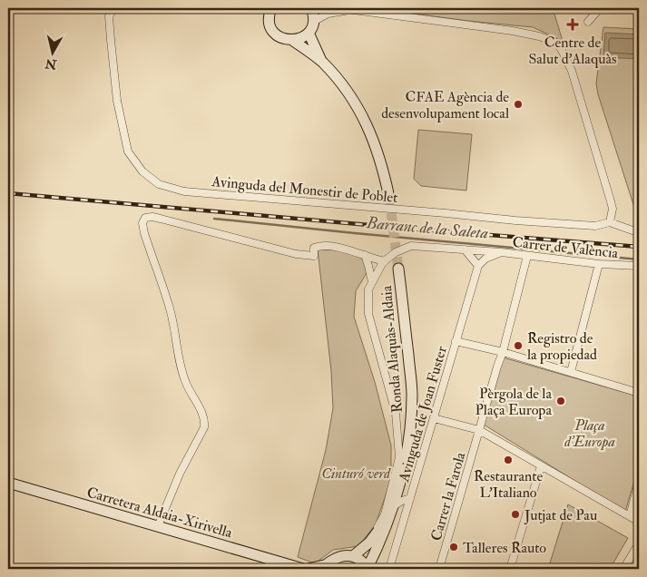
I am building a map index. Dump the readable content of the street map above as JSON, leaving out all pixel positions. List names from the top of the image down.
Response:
{
  "streets": {
    "street": [
      "Avinguda del Monestir de Poblet",
      "Carrer de València",
      "Ronda Alaquàs-Aldaia",
      "Avinguda de Joan Fuster",
      "Carrer la Farola",
      "Carretera Aldaia-Xirivella"
    ]
  },
  "crossings": [
    ["Carrer de València", "Ronda Alaquàs-Aldaia"]
  ],
  "water": ["Barranc de la Saleta"],
  "parks": ["Plaça d'Europa", "Cinturó verd"],
  "places": {
    "health": ["Centre de Salut d'Alaquàs"],
    "other": [
      "CFAE Agència de desenvolupament local",
      "Registro de la propiedad",
      "Pèrgola de la Plaça Europa",
      "Restaurante L'Italiano",
      "Jutjat de Pau",
      "Talleres Rauto"
    ]
  },
  "north": "bottom"
}
